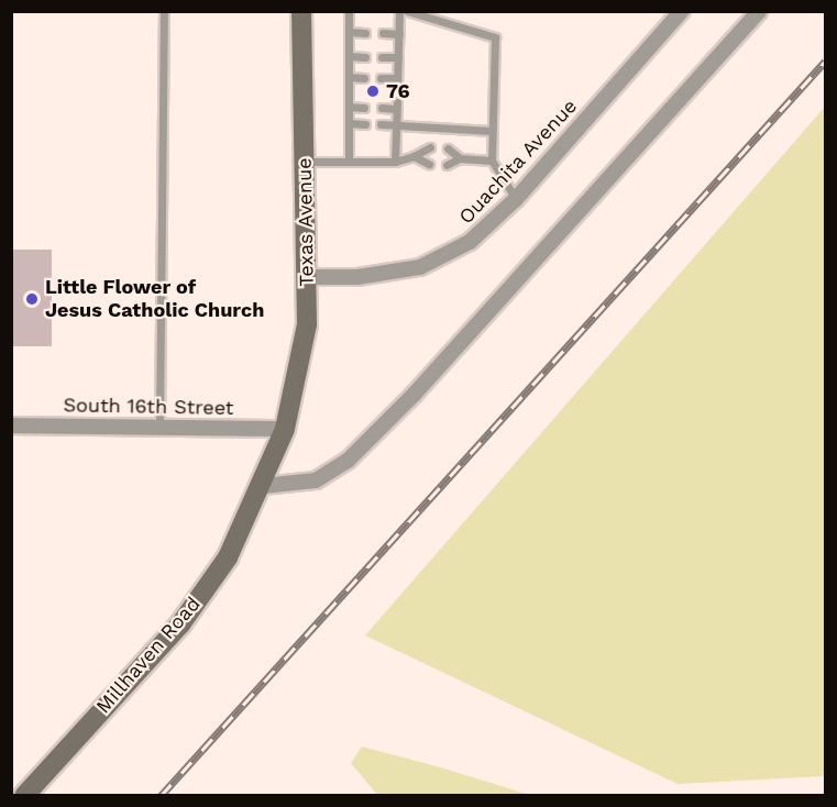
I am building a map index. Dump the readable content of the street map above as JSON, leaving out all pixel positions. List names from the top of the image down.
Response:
{
  "streets": {
    "main road": ["Texas Avenue", "Millhaven Road"],
    "street": ["Ouachita Avenue", "South 16th Street"]
  },
  "crossings": [
    ["Ouachita Avenue", "Texas Avenue"],
    ["Texas Avenue", "South 16th Street"],
    ["Texas Avenue", "Millhaven Road"],
    ["South 16th Street", "Millhaven Road"]
  ],
  "places": ["76", "Little Flower of Jesus Catholic Church"]
}
